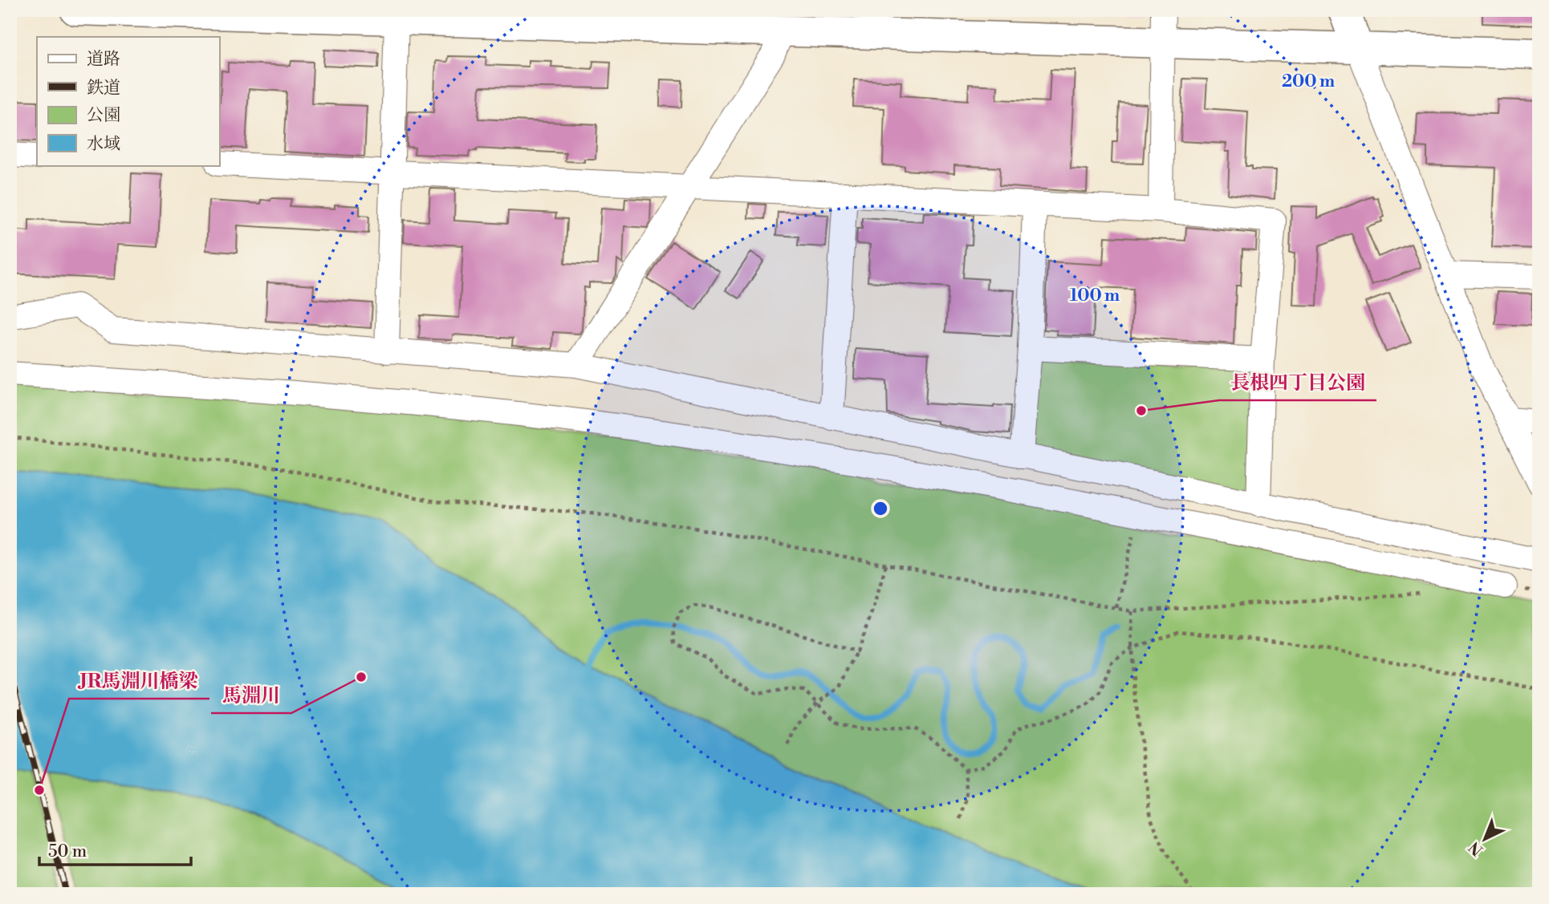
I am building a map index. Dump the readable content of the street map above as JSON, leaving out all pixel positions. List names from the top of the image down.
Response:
{
  "places": ["長根四丁目公園", "馬淵川", "JR馬淵川橋梁"],
  "legend": [
    "道路",
    "鉄道",
    "公園",
    "水域"
  ],
  "scale_bar": "50 m",
  "north": "bottom left",
  "rings": ["200 m", "100 m"]
}
